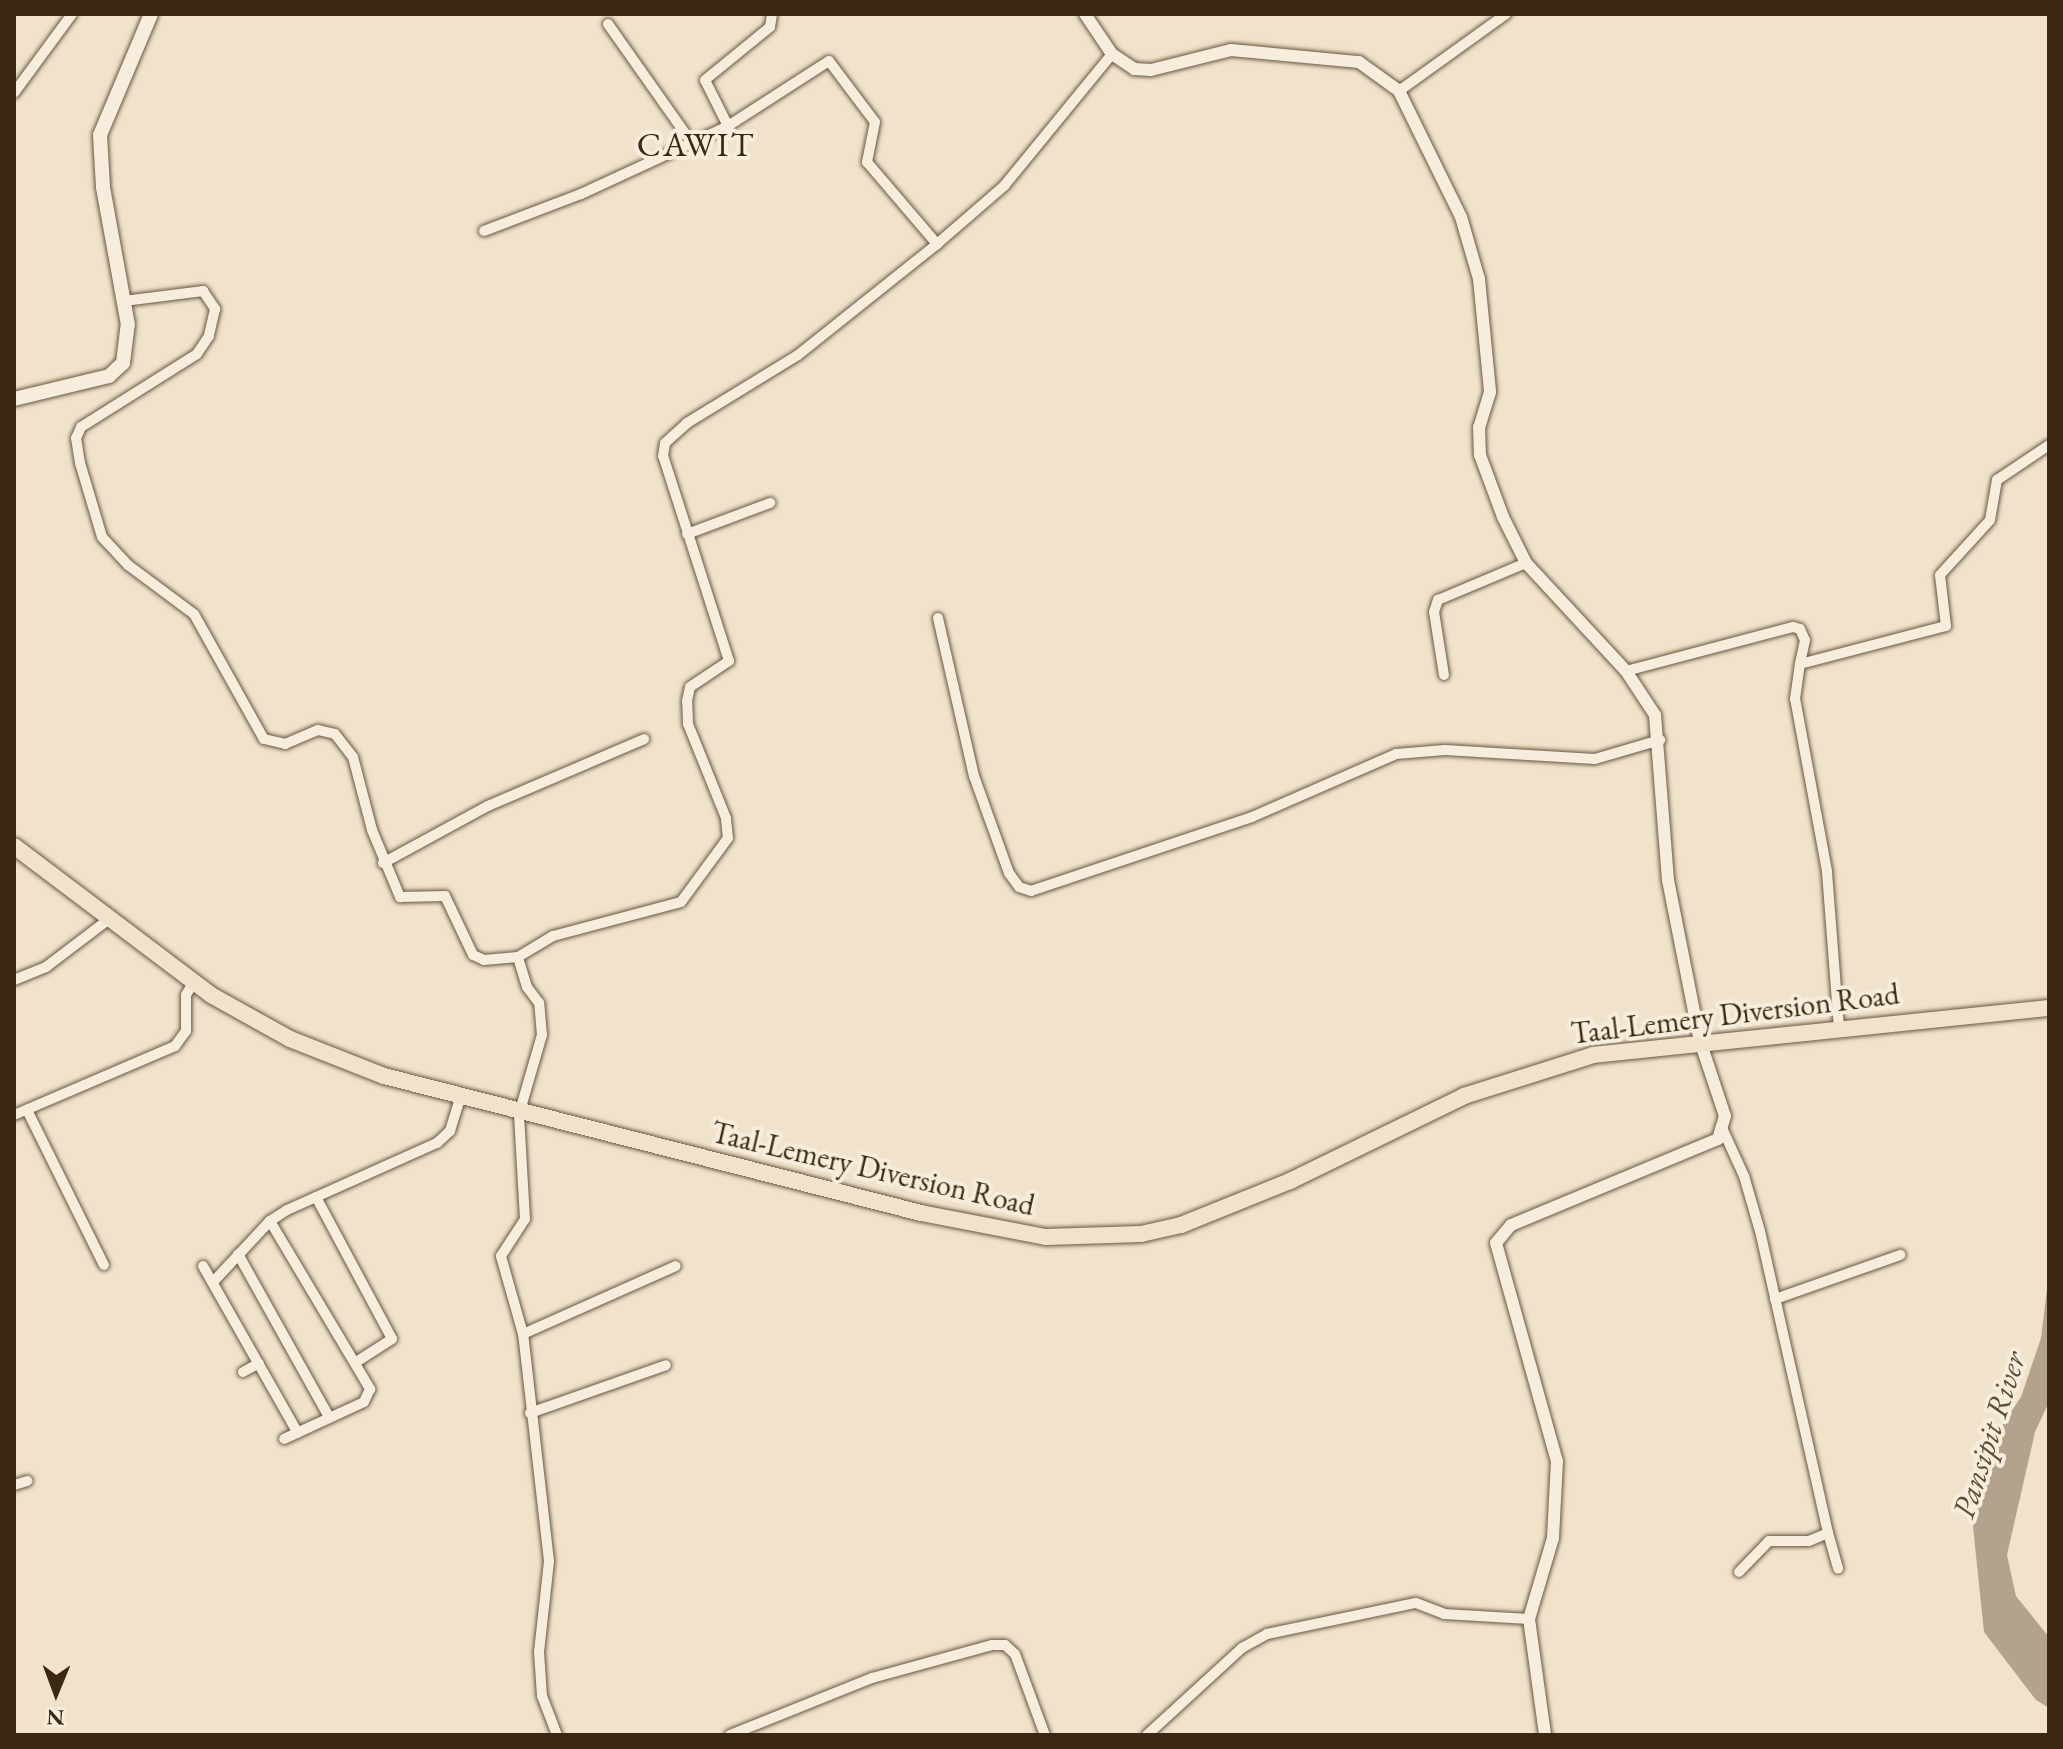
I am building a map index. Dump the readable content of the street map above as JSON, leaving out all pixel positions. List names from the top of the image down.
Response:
{
  "streets": {
    "main road": ["Taal-Lemery Diversion Road"]
  },
  "districts": ["CAWIT"],
  "water": ["Pansipit River"],
  "north": "bottom"
}
